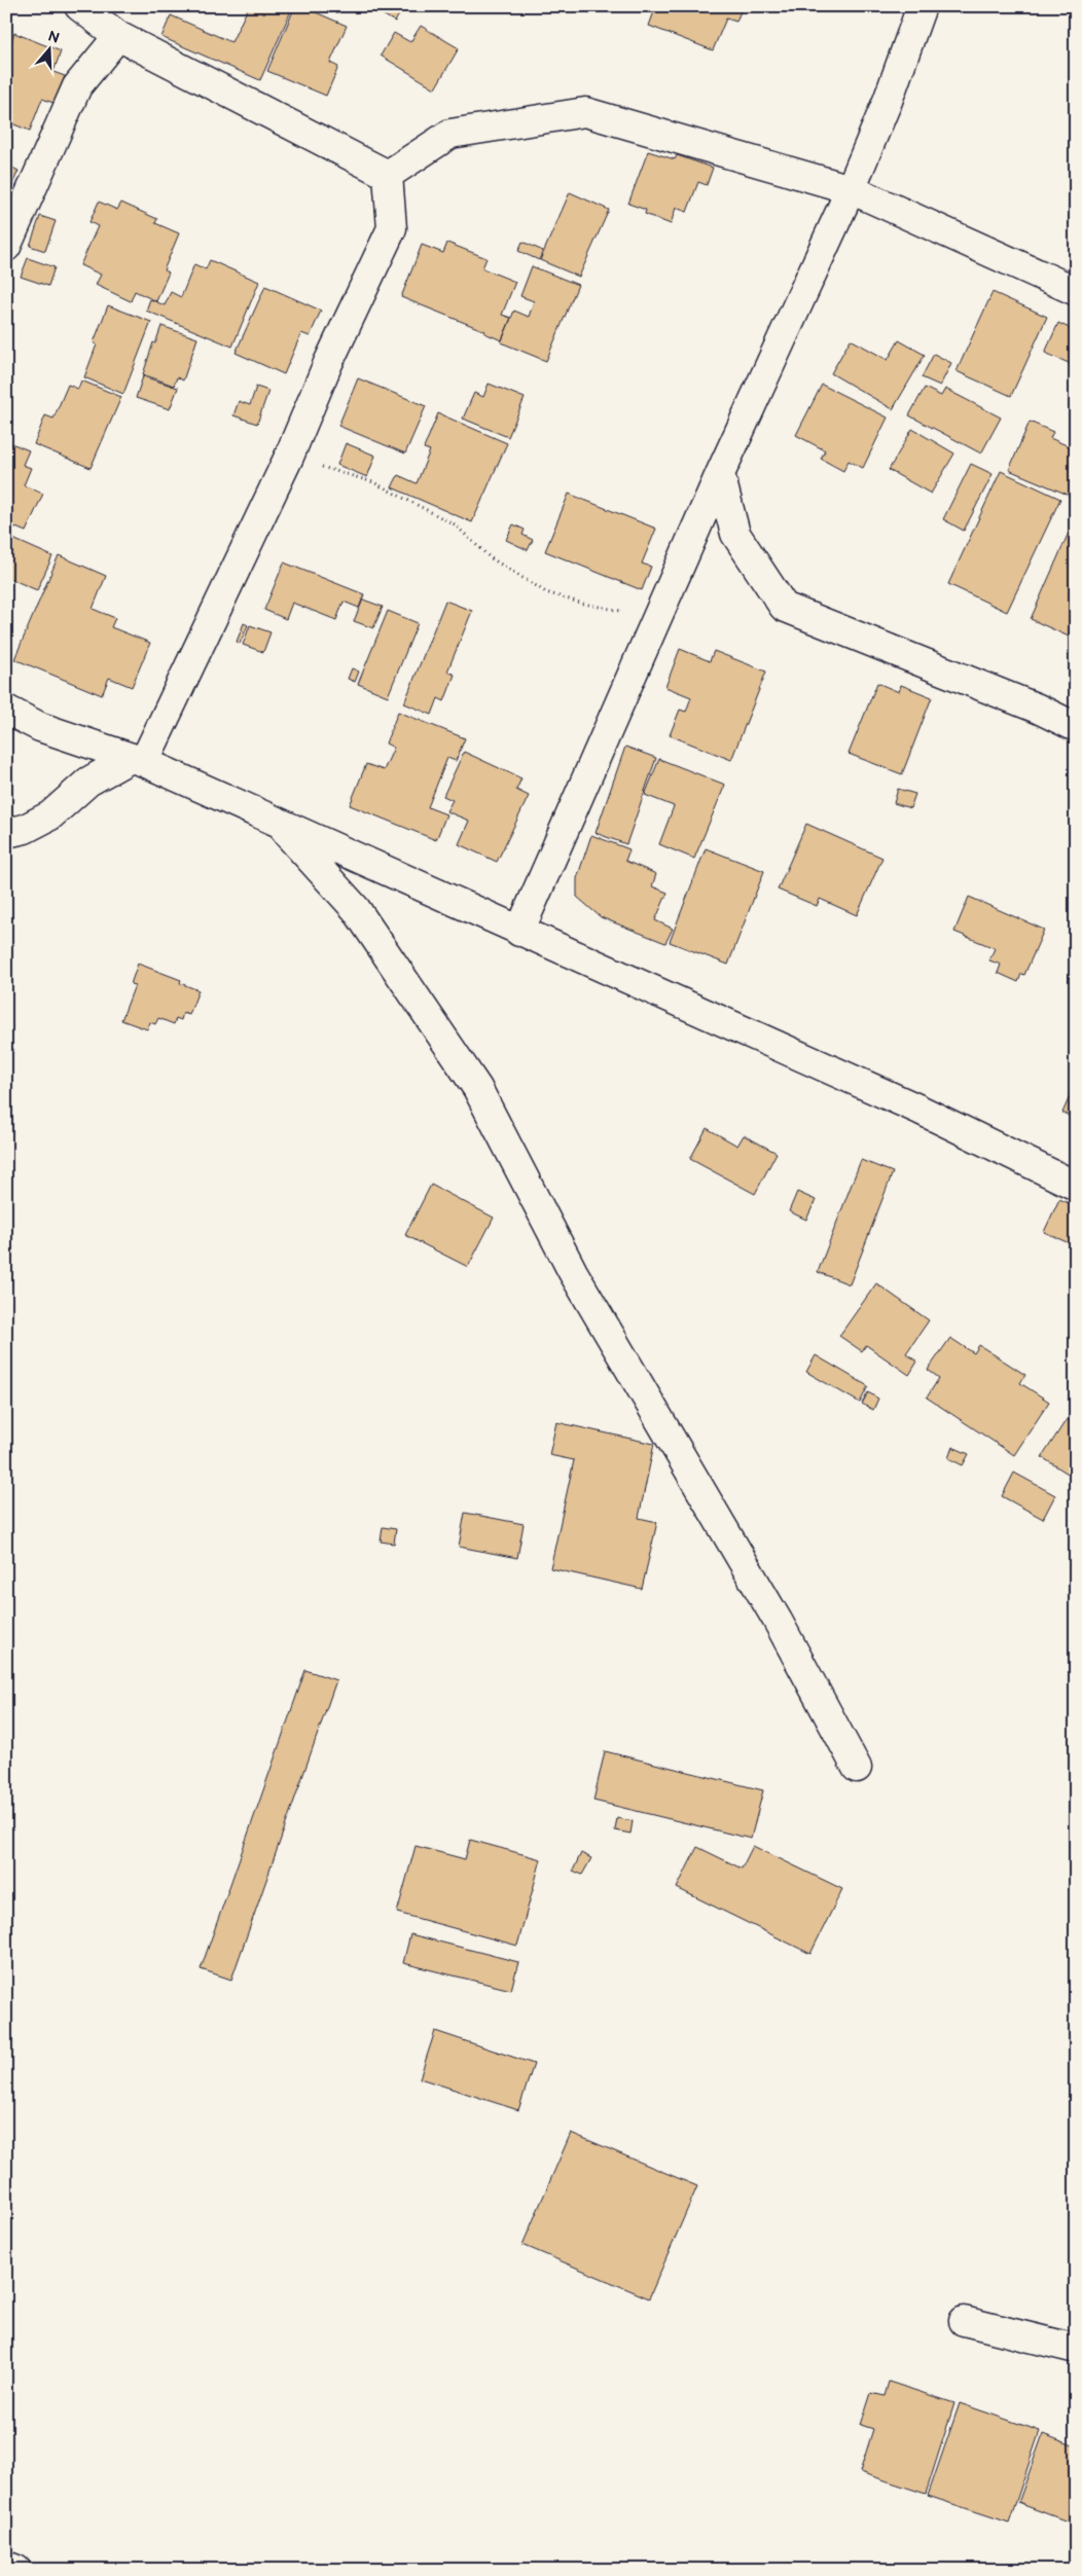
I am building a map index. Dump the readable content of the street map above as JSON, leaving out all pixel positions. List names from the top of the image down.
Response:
{
  "north": "top"
}
